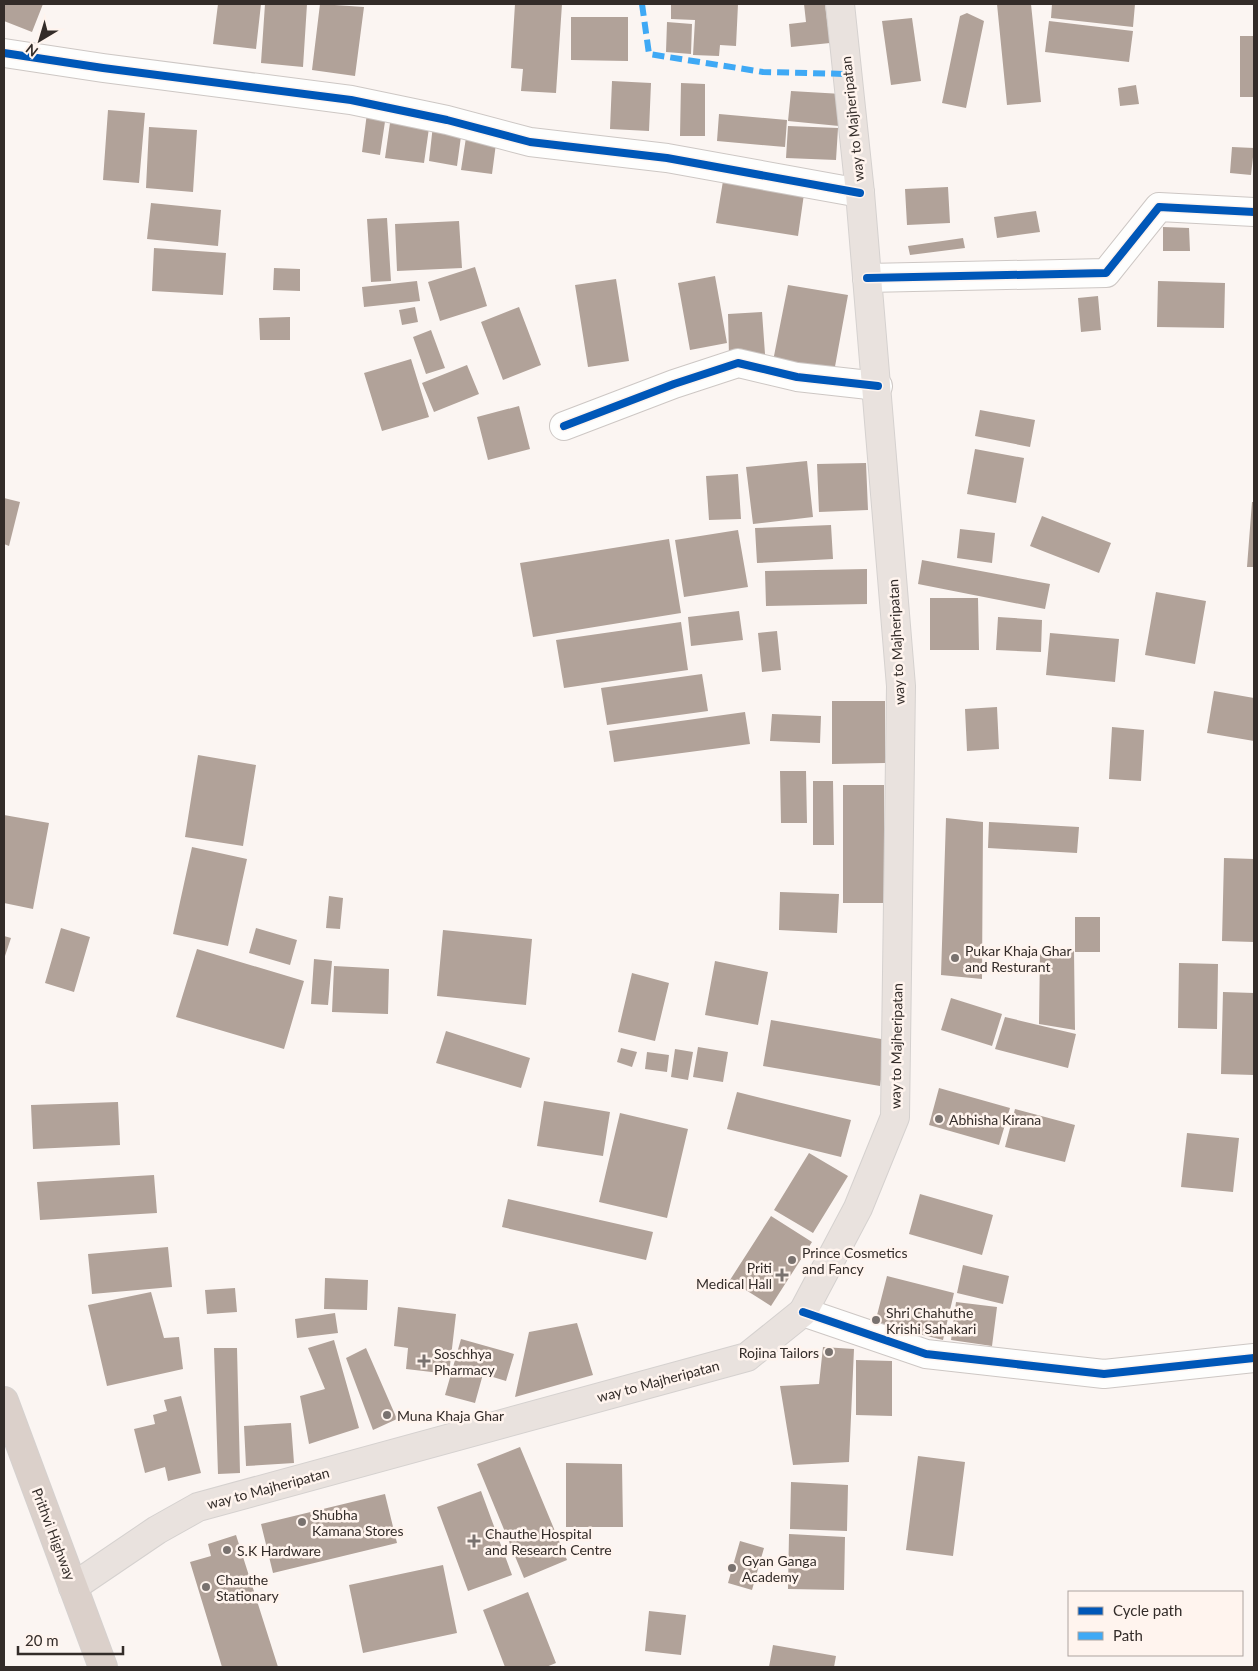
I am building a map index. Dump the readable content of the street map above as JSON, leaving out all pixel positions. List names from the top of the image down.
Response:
{
  "streets": {
    "highway": ["Prithvi Highway"],
    "main road": ["way to Majheripatan"]
  },
  "crossings": [
    ["way to Majheripatan", "Prithvi Highway"]
  ],
  "places": {
    "other": [
      "Pukar Khaja Ghar and Resturant",
      "Abhisha Kirana",
      "Prince Cosmetics and Fancy",
      "Shri Chahuthe Krishi Sahakari",
      "Rojina Tailors",
      "Muna Khaja Ghar",
      "Shubha Kamana Stores",
      "S.K Hardware",
      "Gyan Ganga Academy",
      "Chauthe Stationary"
    ],
    "health": ["Priti Medical Hall", "Soschhya Pharmacy", "Chauthe Hospital and Research Centre"]
  },
  "legend": ["Cycle path", "Path"],
  "scale_bar": "20 m",
  "north": "bottom left"
}
